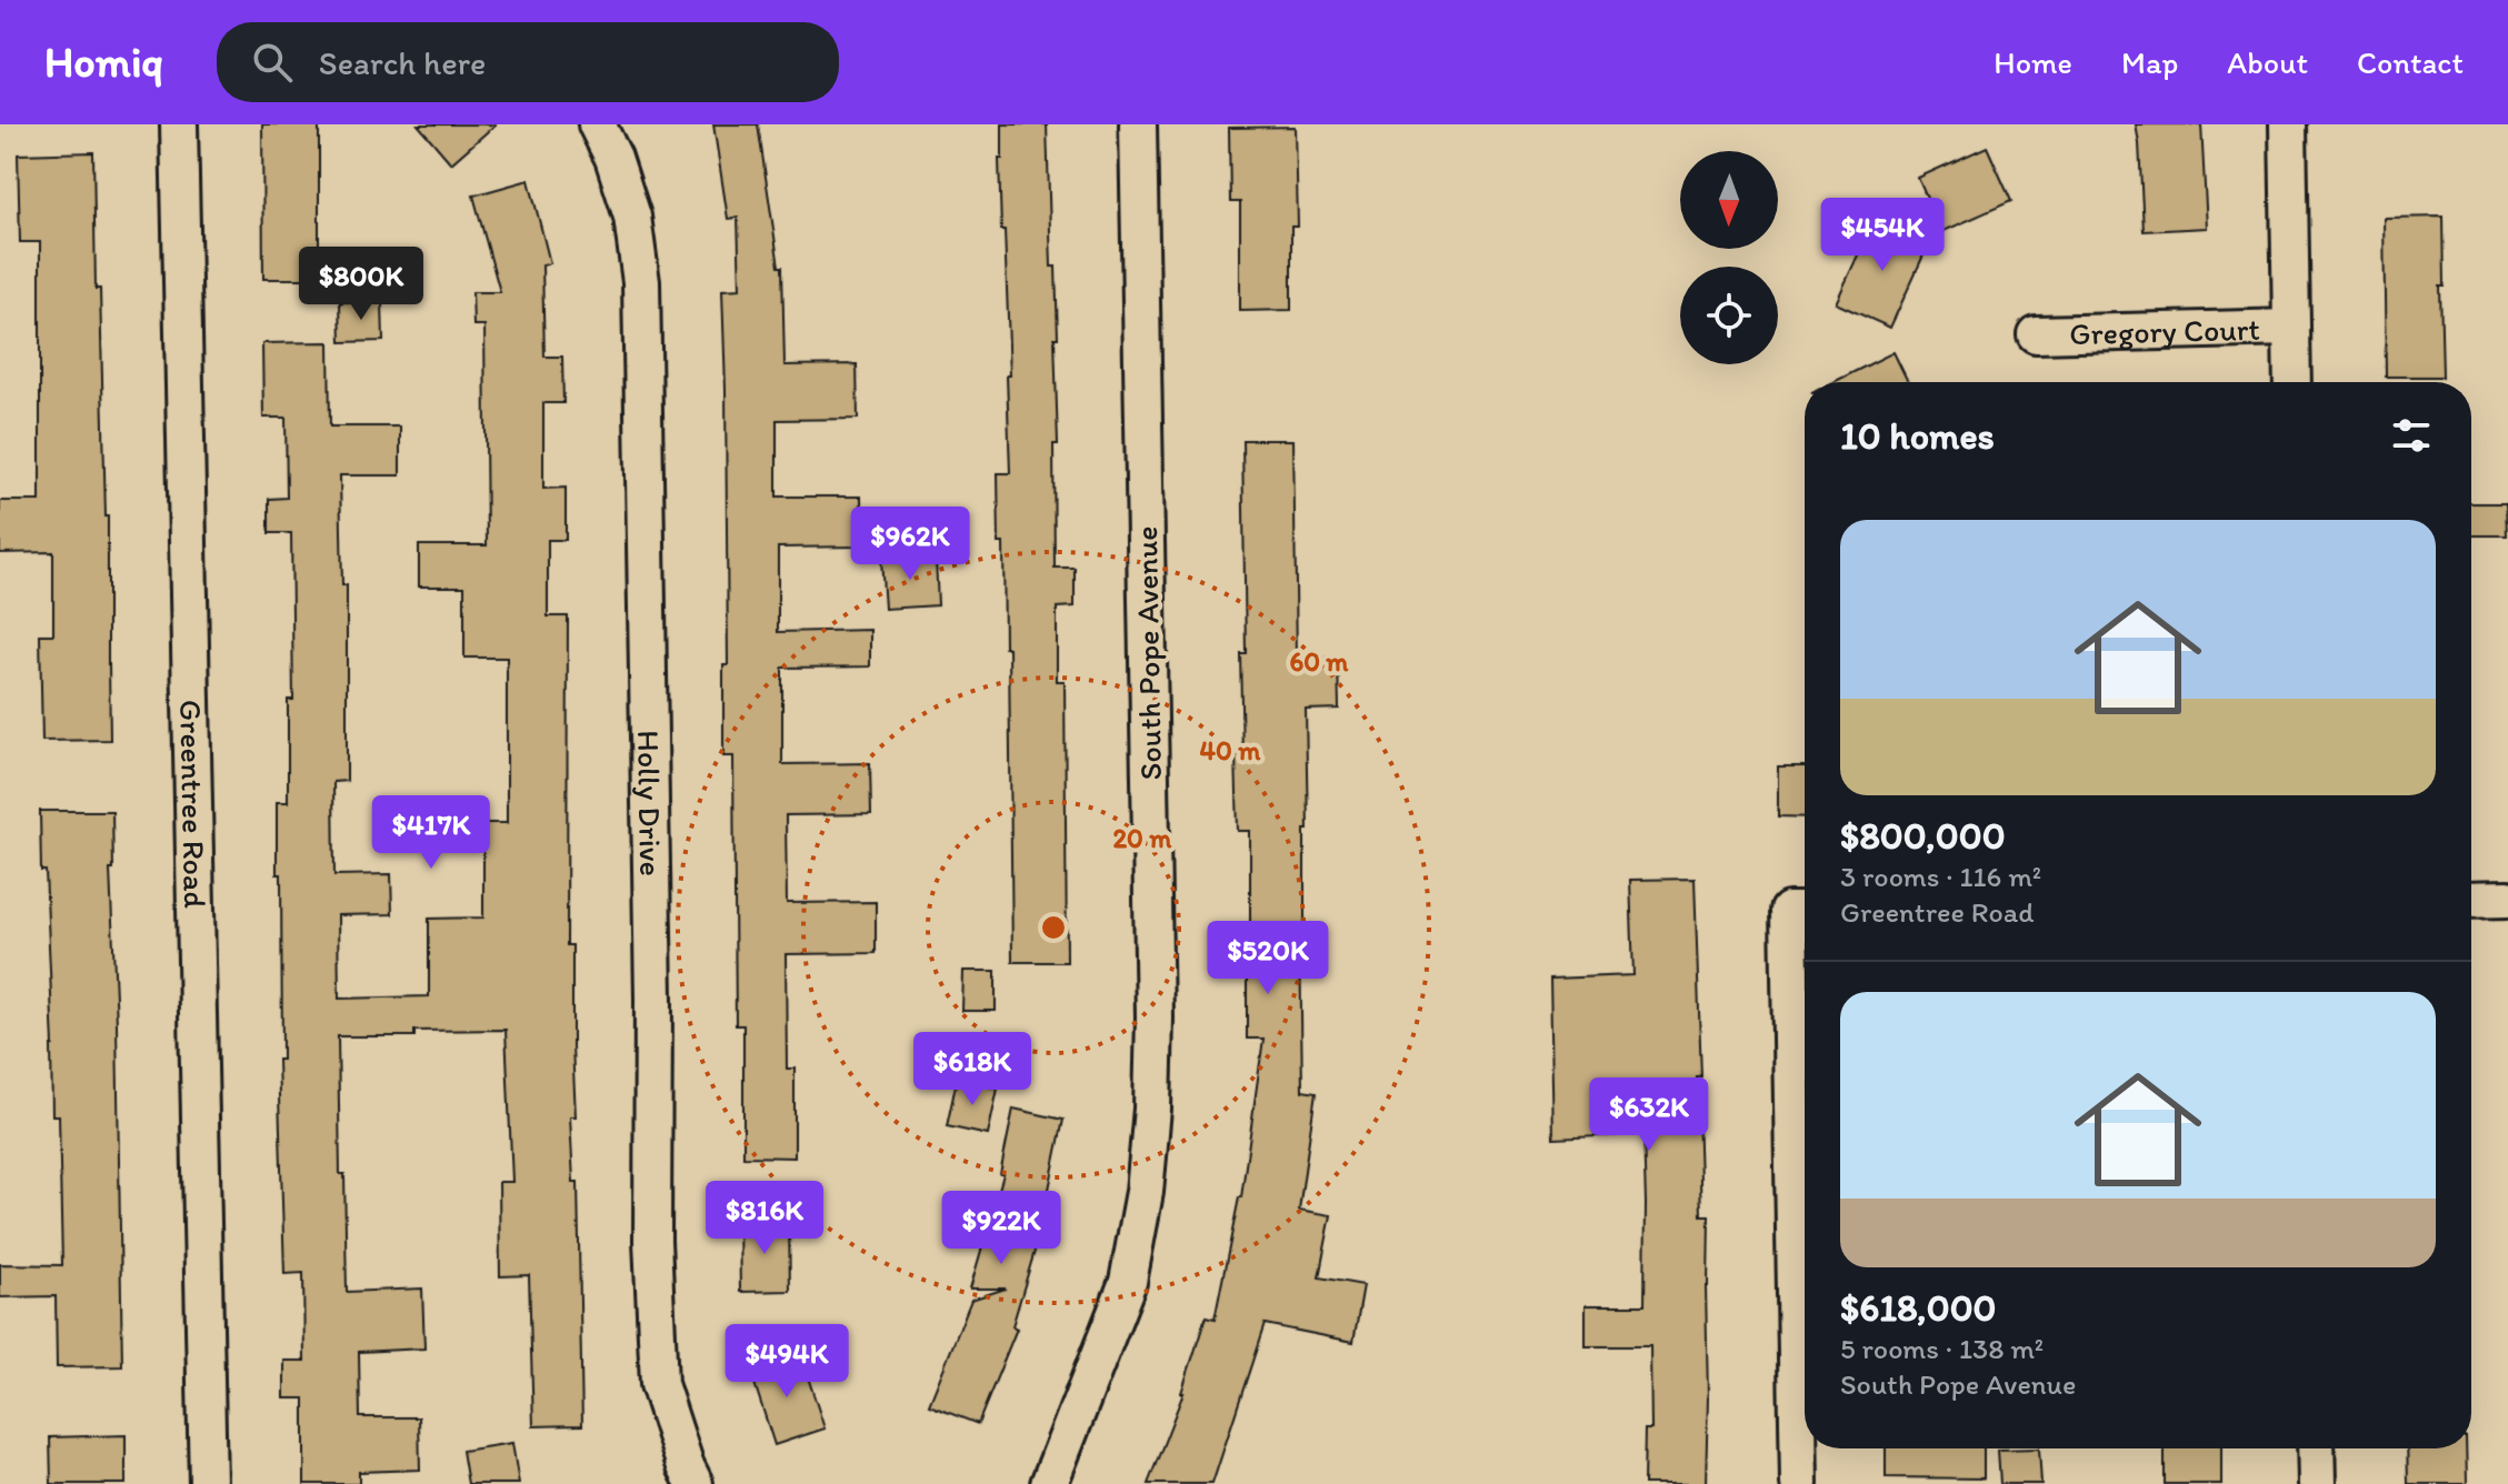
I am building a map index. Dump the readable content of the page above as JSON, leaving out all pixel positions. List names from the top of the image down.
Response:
{
  "streets": {
    "street": [
      "Gregory Court",
      "South Pope Avenue",
      "Holly Drive",
      "Greentree Road"
    ]
  },
  "north": "bottom",
  "page": {
    "header": "Homiq",
    "search": "Search here",
    "nav": [
      "Home",
      "Map",
      "About",
      "Contact"
    ],
    "price": [
      "$454K",
      "$800K",
      "$962K",
      "$417K",
      "$520K",
      "$618K",
      "$632K",
      "$816K",
      "$922K",
      "$494K"
    ],
    "heading": "10 homes",
    "list": [
      {
        "name": "$800,000",
        "note": "3 rooms · 116 m² · Greentree Road"
      },
      {
        "name": "$618,000",
        "note": "5 rooms · 138 m² · South Pope Avenue"
      }
    ]
  },
  "rings": ["60 m", "40 m", "20 m"]
}
